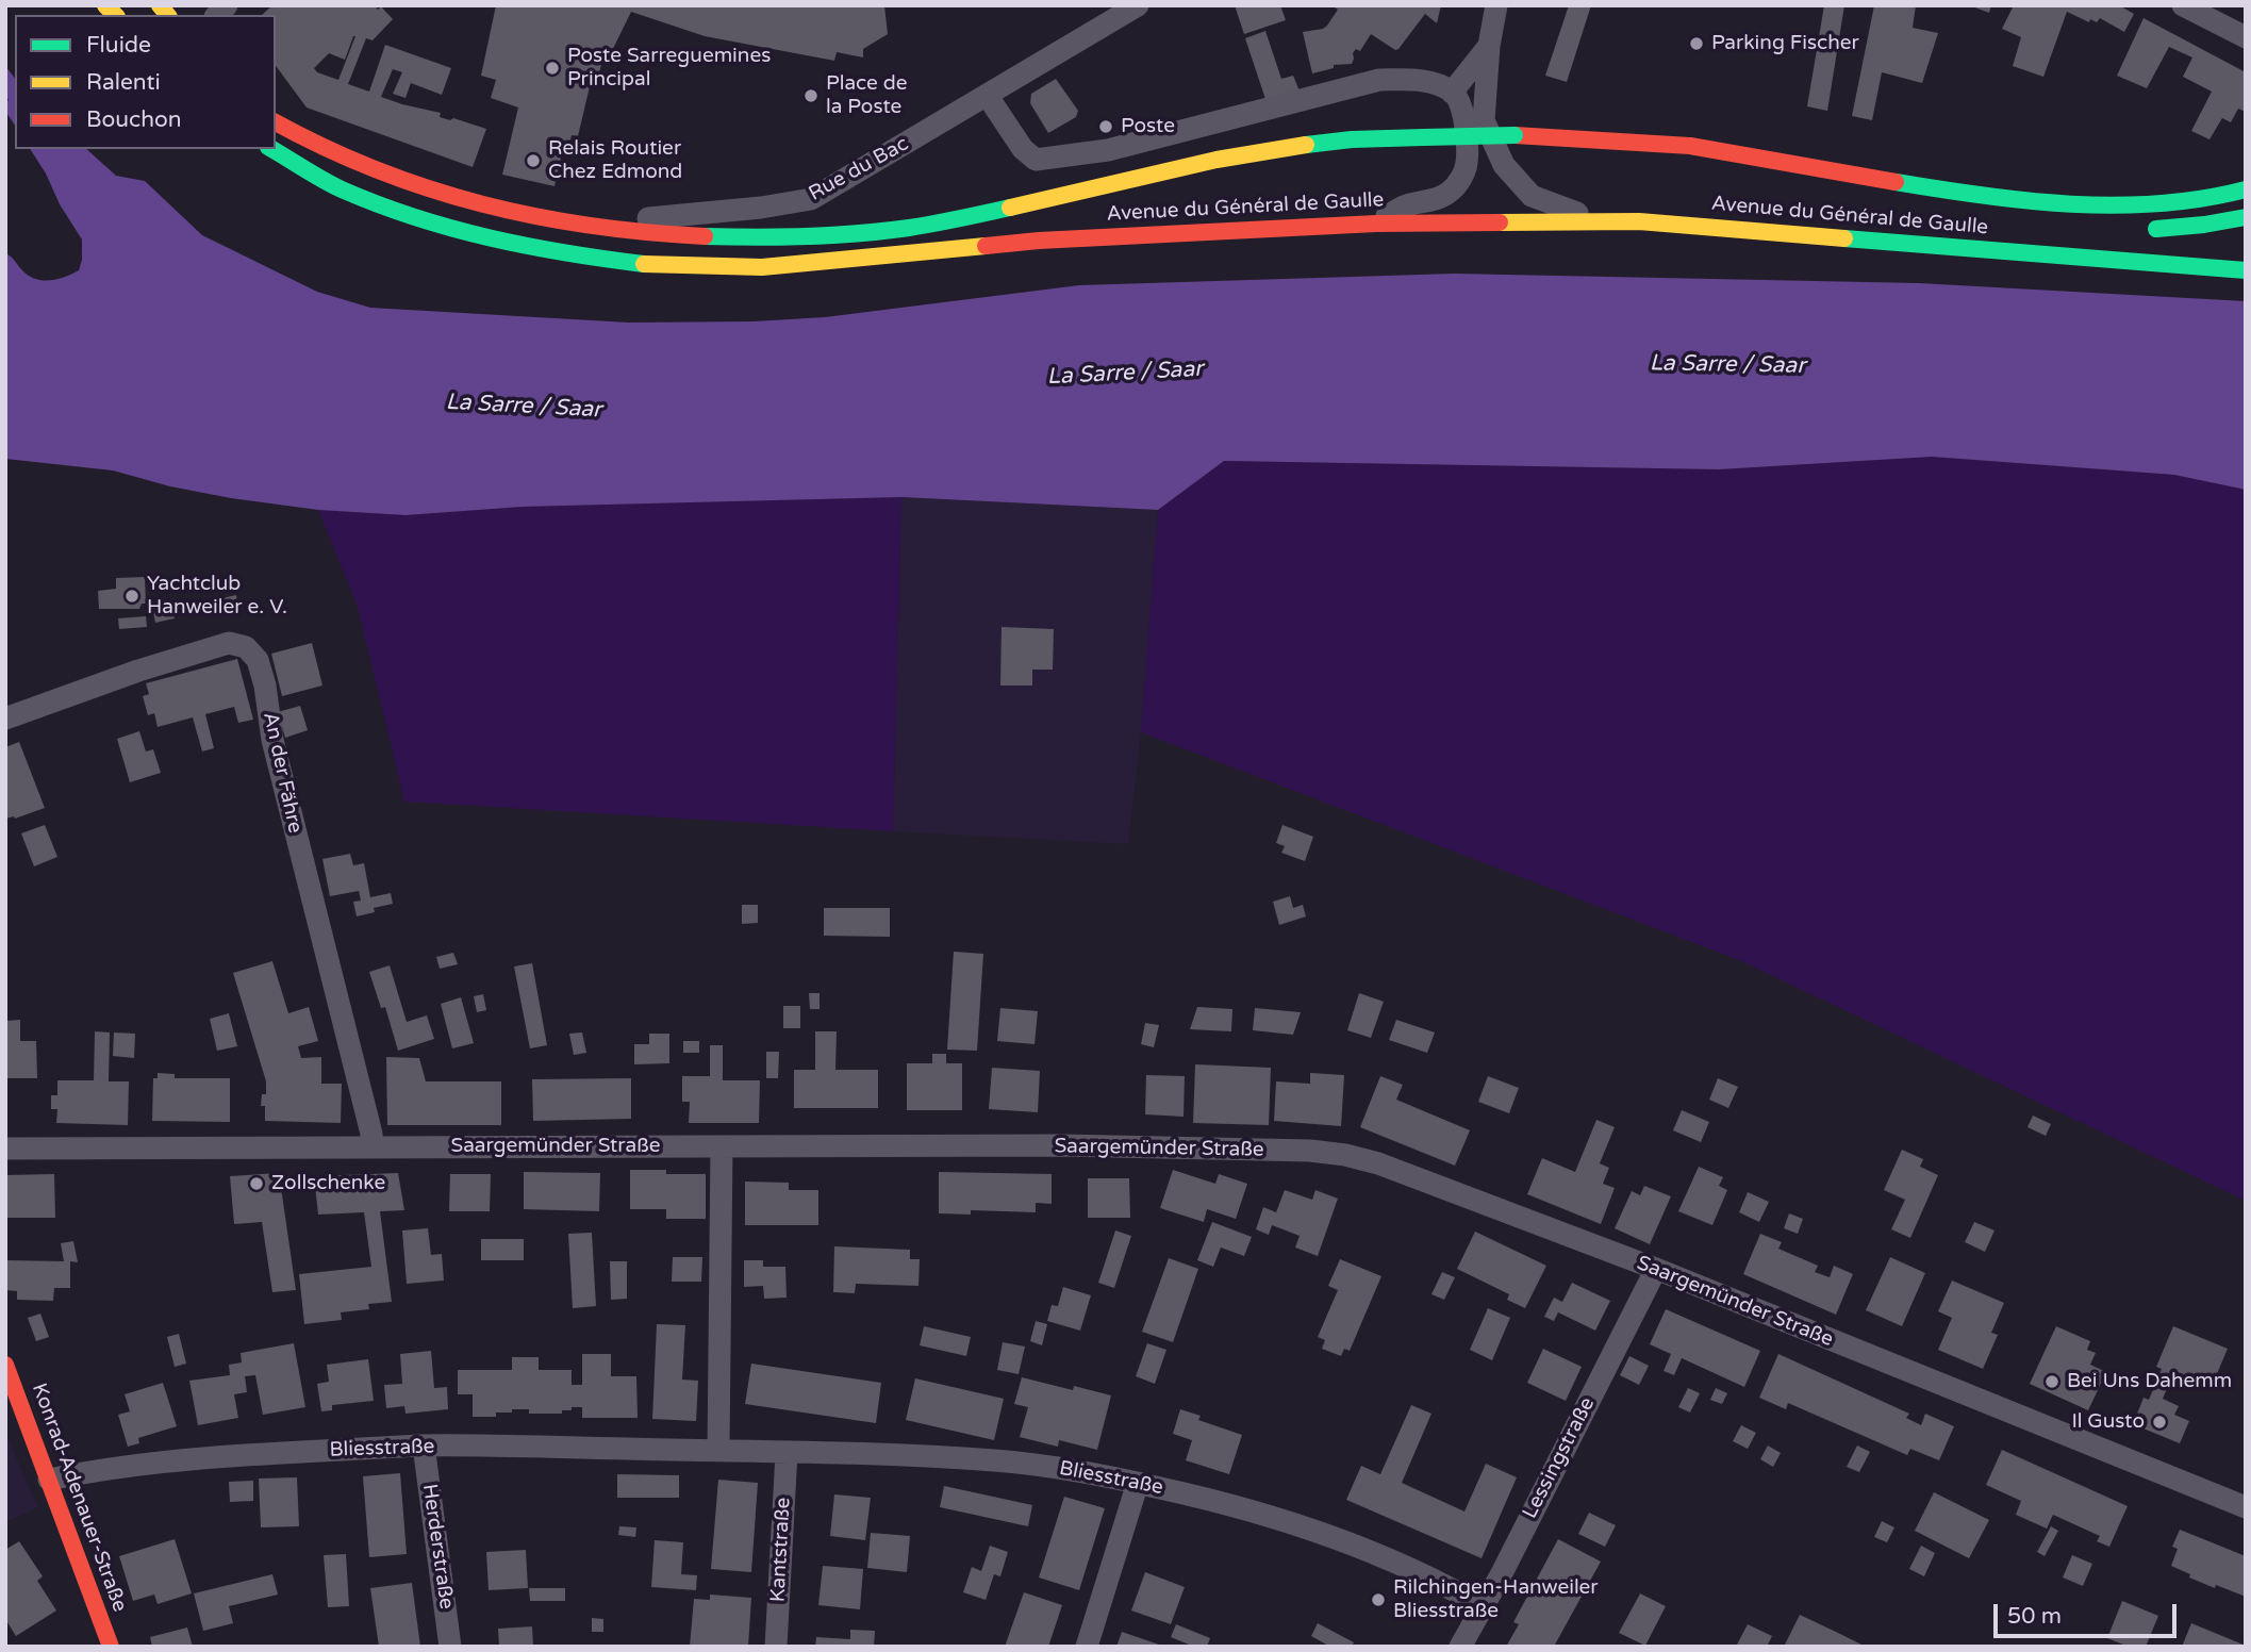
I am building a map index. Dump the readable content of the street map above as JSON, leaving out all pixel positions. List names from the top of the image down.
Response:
{
  "streets": {
    "main road": ["Avenue du Général de Gaulle", "Konrad-Adenauer-Straße"],
    "street": [
      "Rue du Bac",
      "An der Fähre",
      "Saargemünder Straße",
      "Bliesstraße",
      "Lessingstraße",
      "Herderstraße",
      "Kantstraße"
    ]
  },
  "crossings": [
    ["Rue du Bac", "Avenue du Général de Gaulle"],
    ["An der Fähre", "Saargemünder Straße"],
    ["Saargemünder Straße", "Lessingstraße"],
    ["Bliesstraße", "Lessingstraße"],
    ["Bliesstraße", "Konrad-Adenauer-Straße"],
    ["Bliesstraße", "Herderstraße"],
    ["Bliesstraße", "Kantstraße"]
  ],
  "water": ["La Sarre / Saar"],
  "places": [
    "Parking Fischer",
    "Poste Sarreguemines Principal",
    "Place de la Poste",
    "Poste",
    "Relais Routier Chez Edmond",
    "Yachtclub Hanweiler e. V.",
    "Zollschenke",
    "Bei Uns Dahemm",
    "Il Gusto",
    "Rilchingen-Hanweiler Bliesstraße"
  ],
  "legend": ["Fluide", "Ralenti", "Bouchon"],
  "scale_bar": "50 m"
}
